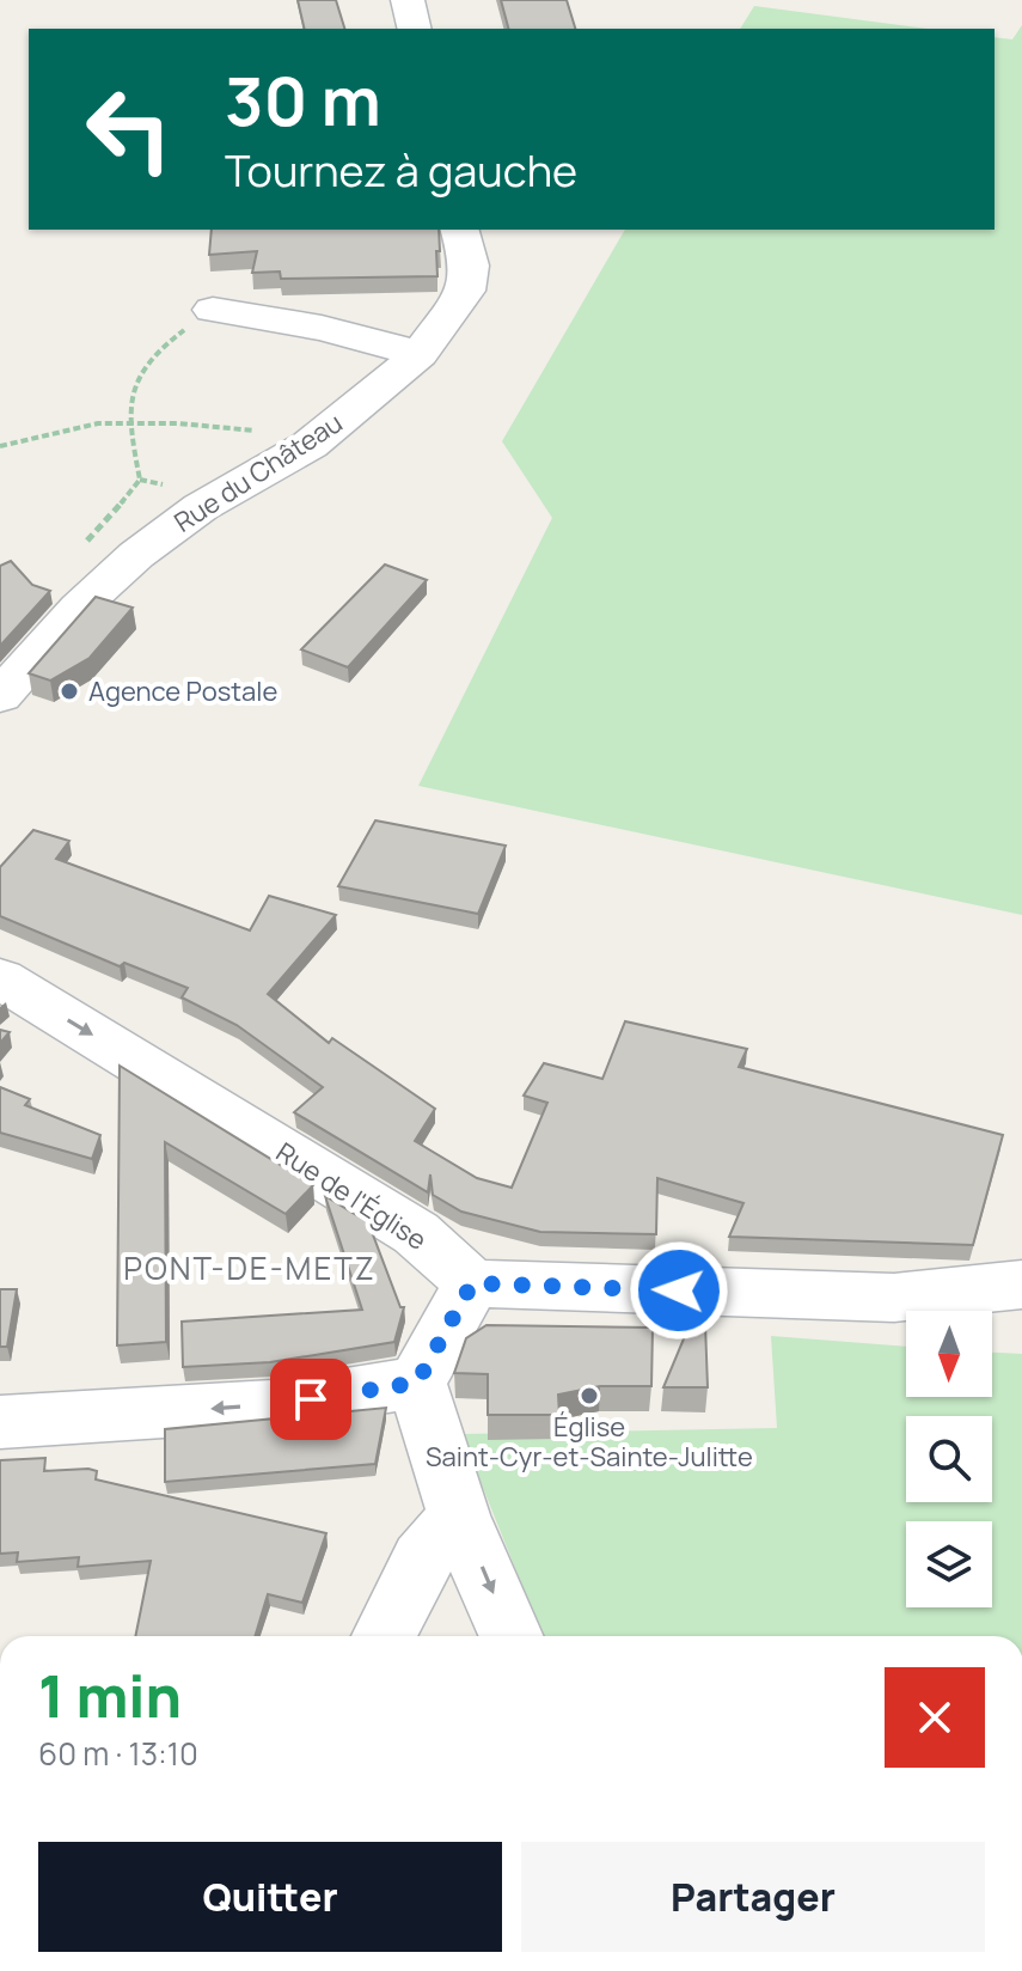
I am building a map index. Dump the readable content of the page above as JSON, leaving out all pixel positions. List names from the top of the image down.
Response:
{
  "streets": {
    "street": ["Rue du Château", "Rue de l'Église"]
  },
  "one_way": ["Rue de l'Église"],
  "districts": ["PONT-DE-METZ"],
  "places": ["Agence Postale", "Église Saint-Cyr-et-Sainte-Julitte"],
  "north": "bottom",
  "page": {
    "turn": ["30 m", "Tournez à gauche"],
    "heading": ["1 min", "60 m · 13:10"],
    "buttons": ["Quitter", "Partager"]
  }
}
